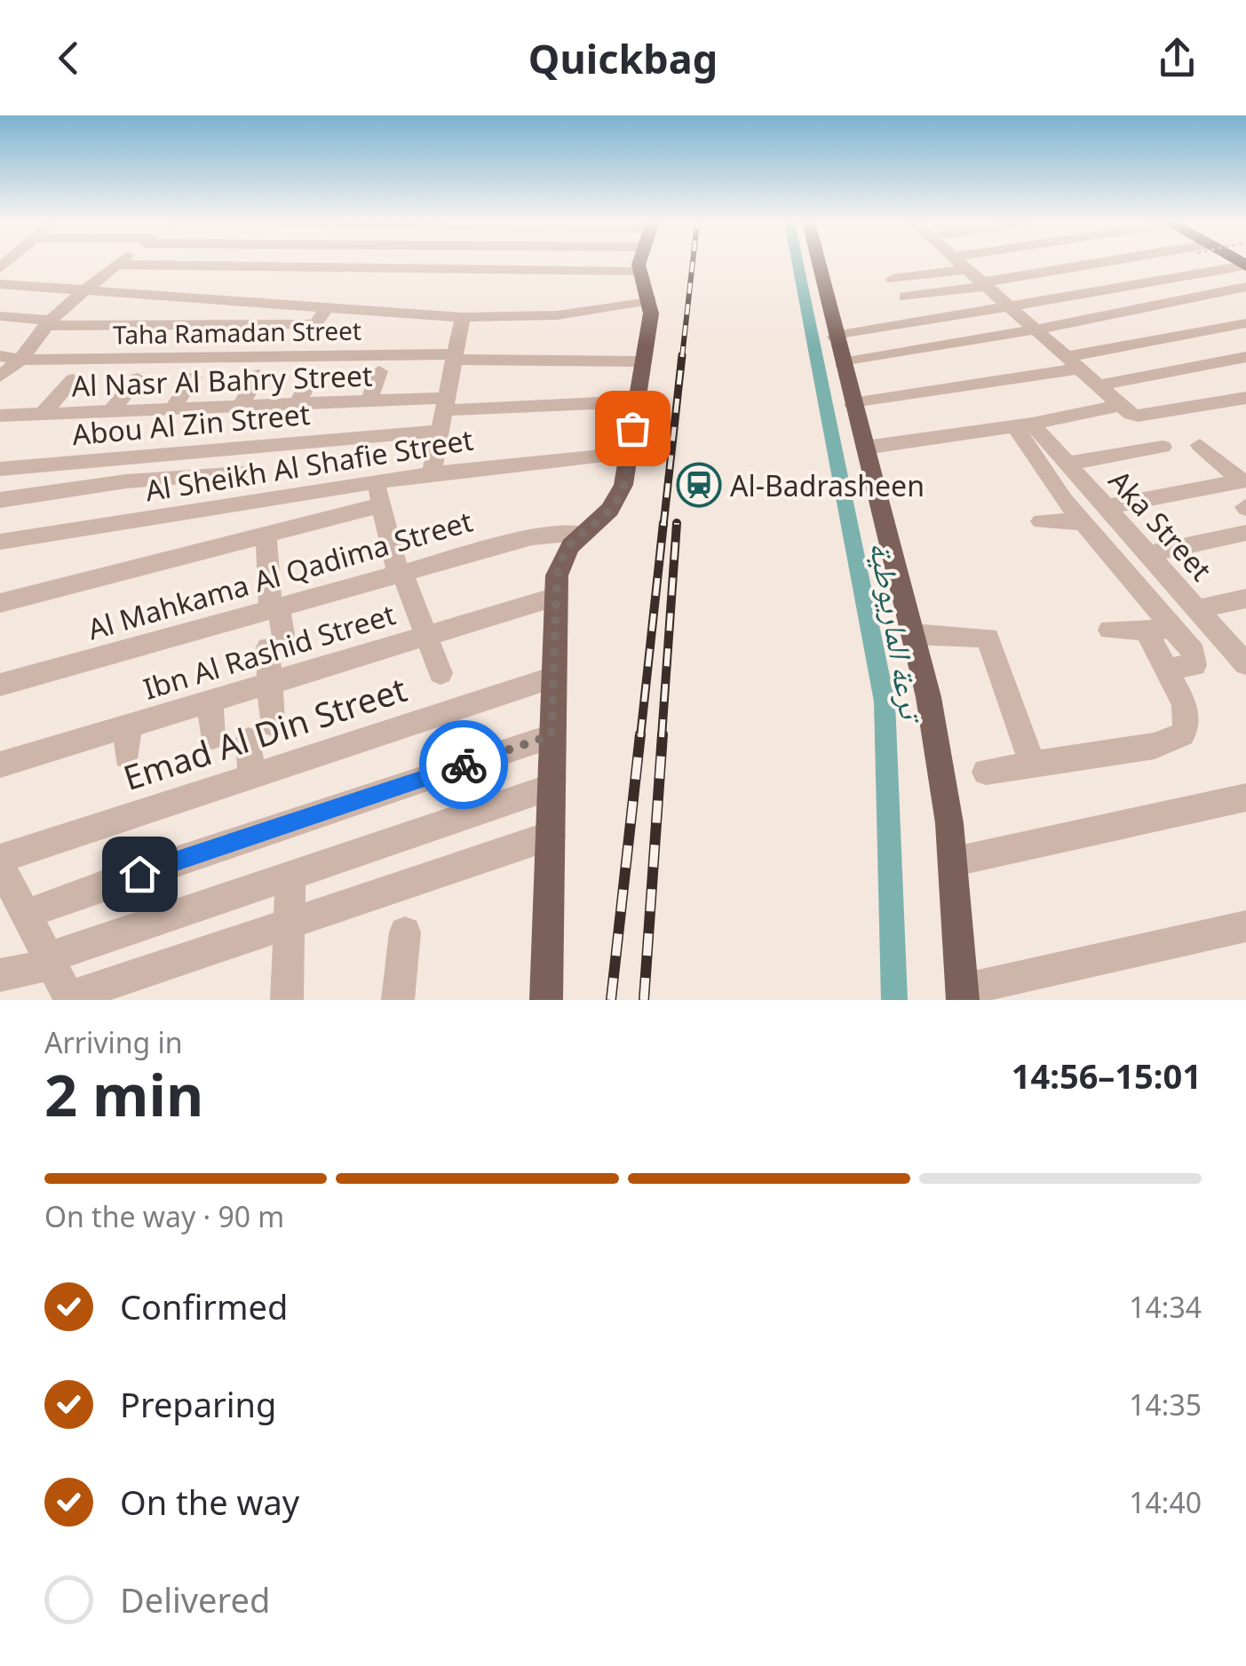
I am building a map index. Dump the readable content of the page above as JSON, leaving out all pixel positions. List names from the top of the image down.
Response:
{
  "streets": {
    "street": [
      "Taha Ramadan Street",
      "Al Nasr Al Bahry Street",
      "Abou Al Zin Street",
      "Al Sheikh Al Shafie Street",
      "Aka Street",
      "Al Mahkama Al Qadima Street",
      "Ibn Al Rashid Street",
      "Emad Al Din Street"
    ]
  },
  "water": ["ترعة الماريوطية"],
  "places": {
    "station": ["Al-Badrasheen"]
  },
  "page": {
    "header": "Quickbag",
    "heading": ["2 min", "Arriving in", "14:56–15:01"],
    "bar": "On the way · 90 m",
    "list": [
      ["Confirmed", "14:34"],
      ["Preparing", "14:35"],
      ["On the way", "14:40"],
      "Delivered"
    ]
  }
}
